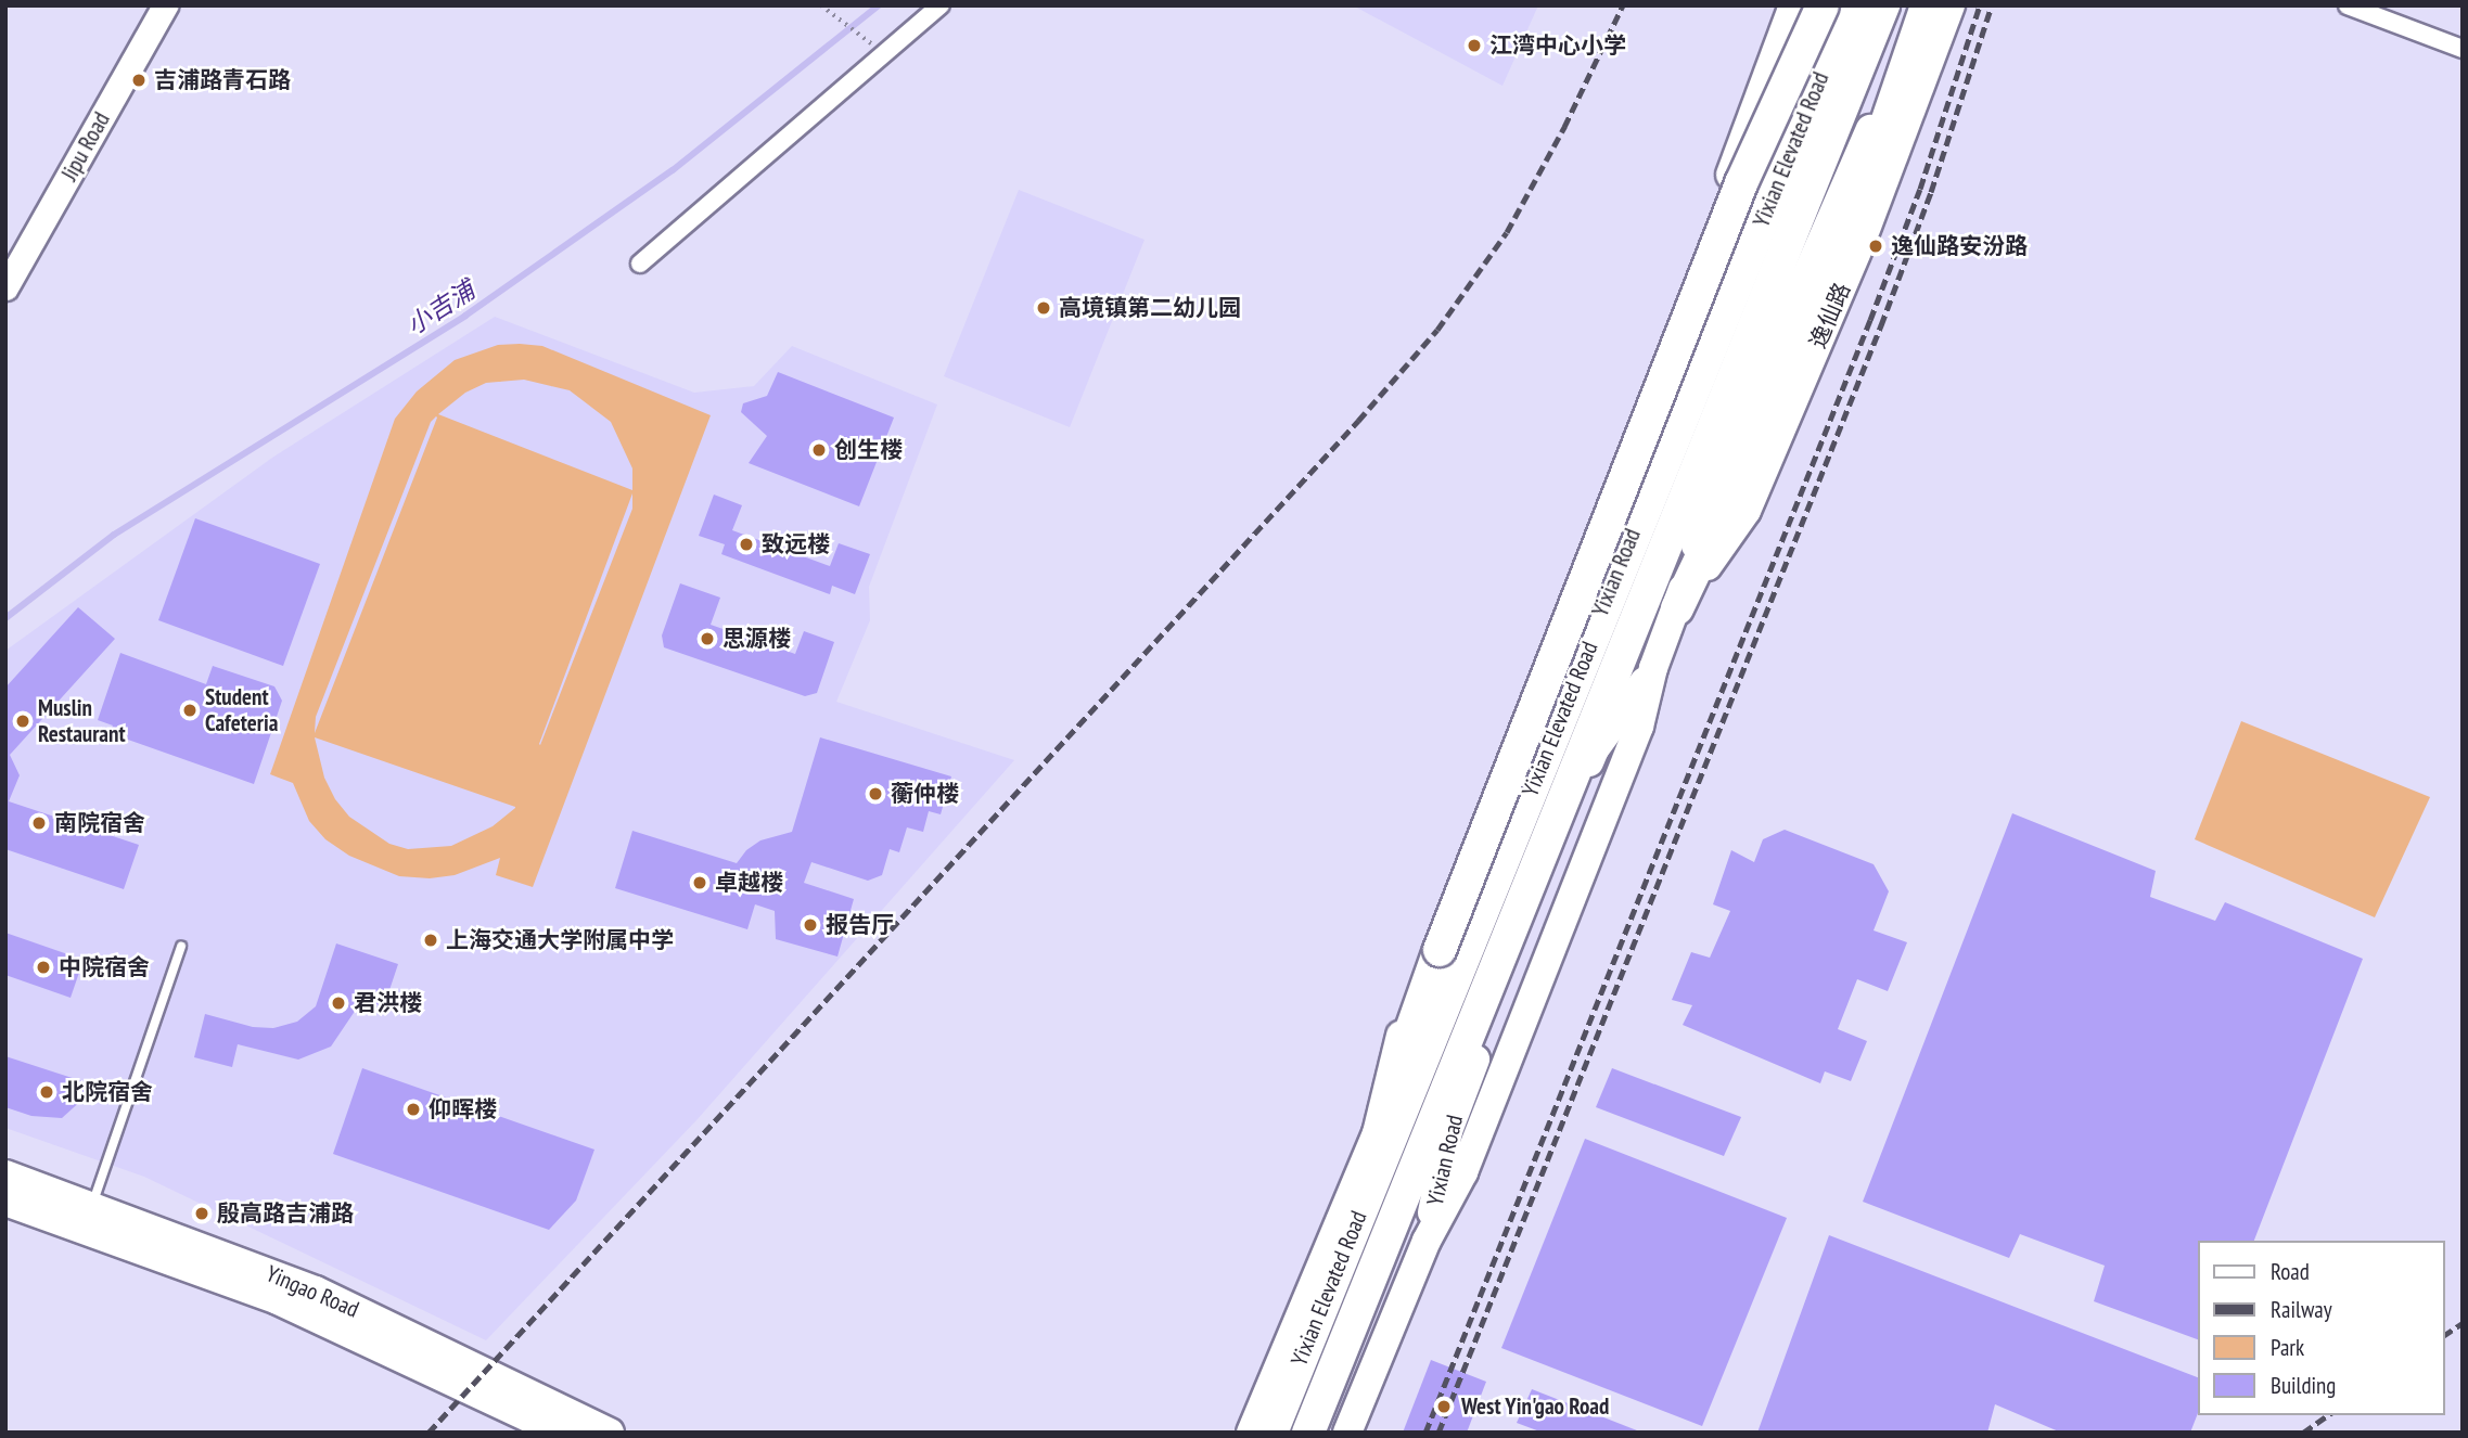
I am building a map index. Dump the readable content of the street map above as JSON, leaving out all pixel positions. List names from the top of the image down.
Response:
{
  "streets": {
    "highway": ["Yixian Elevated Road"],
    "main road": ["逸仙路", "Yixian Road", "Yingao Road"],
    "street": ["Jipu Road"]
  },
  "crossings": [
    ["Yixian Elevated Road", "Yixian Road"],
    ["逸仙路", "Yixian Road"]
  ],
  "water": ["小吉浦"],
  "places": [
    "江湾中心小学",
    "吉浦路青石路",
    "逸仙路安汾路",
    "高境镇第二幼儿园",
    "创生楼",
    "致远楼",
    "思源楼",
    "Student Cafeteria",
    "Muslin Restaurant",
    "蘅仲楼",
    "南院宿舍",
    "卓越楼",
    "报告厅",
    "上海交通大学附属中学",
    "中院宿舍",
    "君洪楼",
    "北院宿舍",
    "仰晖楼",
    "殷高路吉浦路",
    "West Yin'gao Road"
  ],
  "legend": [
    "Road",
    "Railway",
    "Park",
    "Building"
  ]
}
